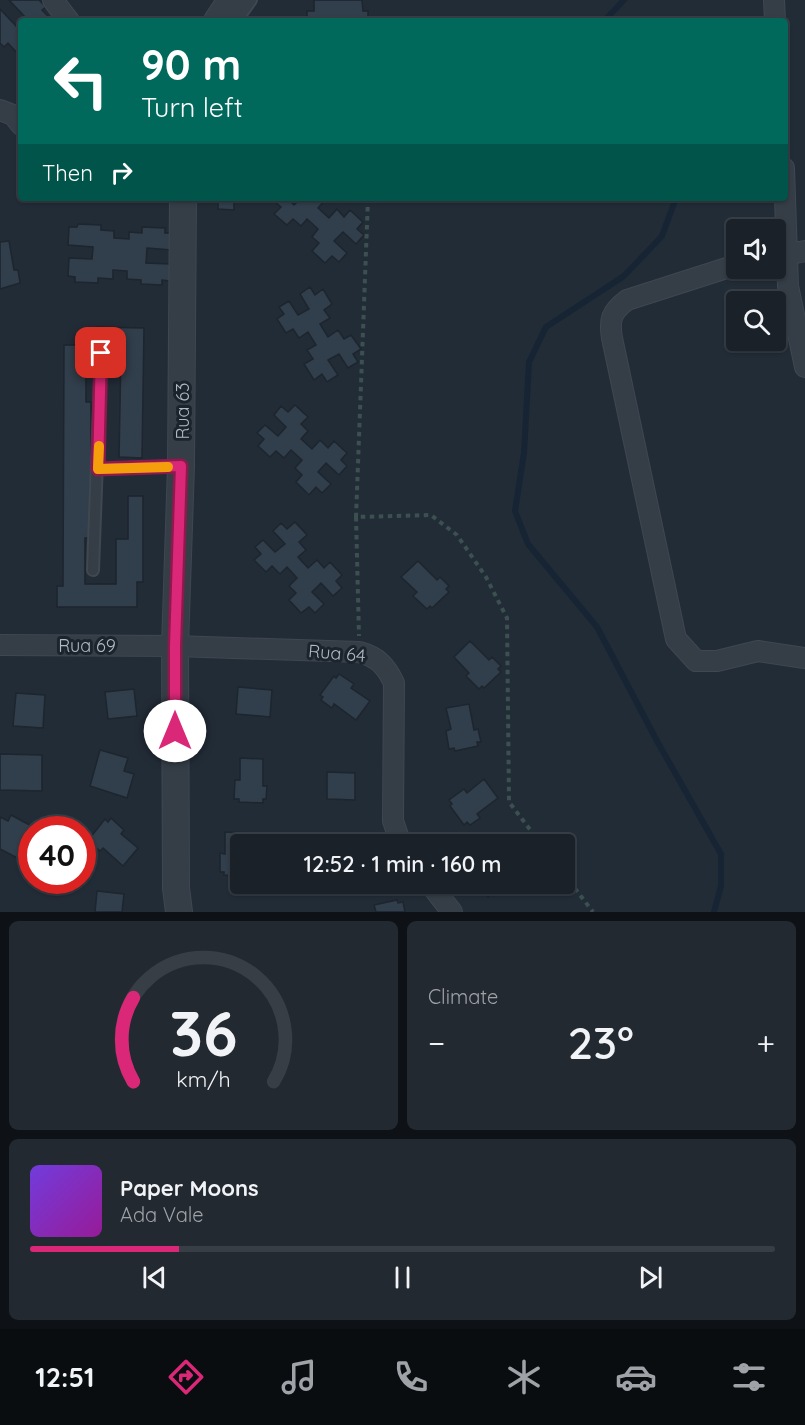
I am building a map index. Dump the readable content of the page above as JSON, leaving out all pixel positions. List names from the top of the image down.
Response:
{
  "streets": {
    "street": ["Rua 63", "Rua 69", "Rua 64"]
  },
  "crossings": [
    ["Rua 63", "Rua 69"],
    ["Rua 63", "Rua 64"],
    ["Rua 69", "Rua 64"]
  ],
  "page": {
    "turn": ["90 m", "Turn left"],
    "then": "Then",
    "limit": "40",
    "trip": "12:52 · 1 min · 160 m",
    "tile": "Climate",
    "heat": ["−", "23°", "+"],
    "song": ["Paper Moons", "Ada Vale"],
    "tabs": "12:51",
    "gauge": ["36", "km/h"]
  }
}
